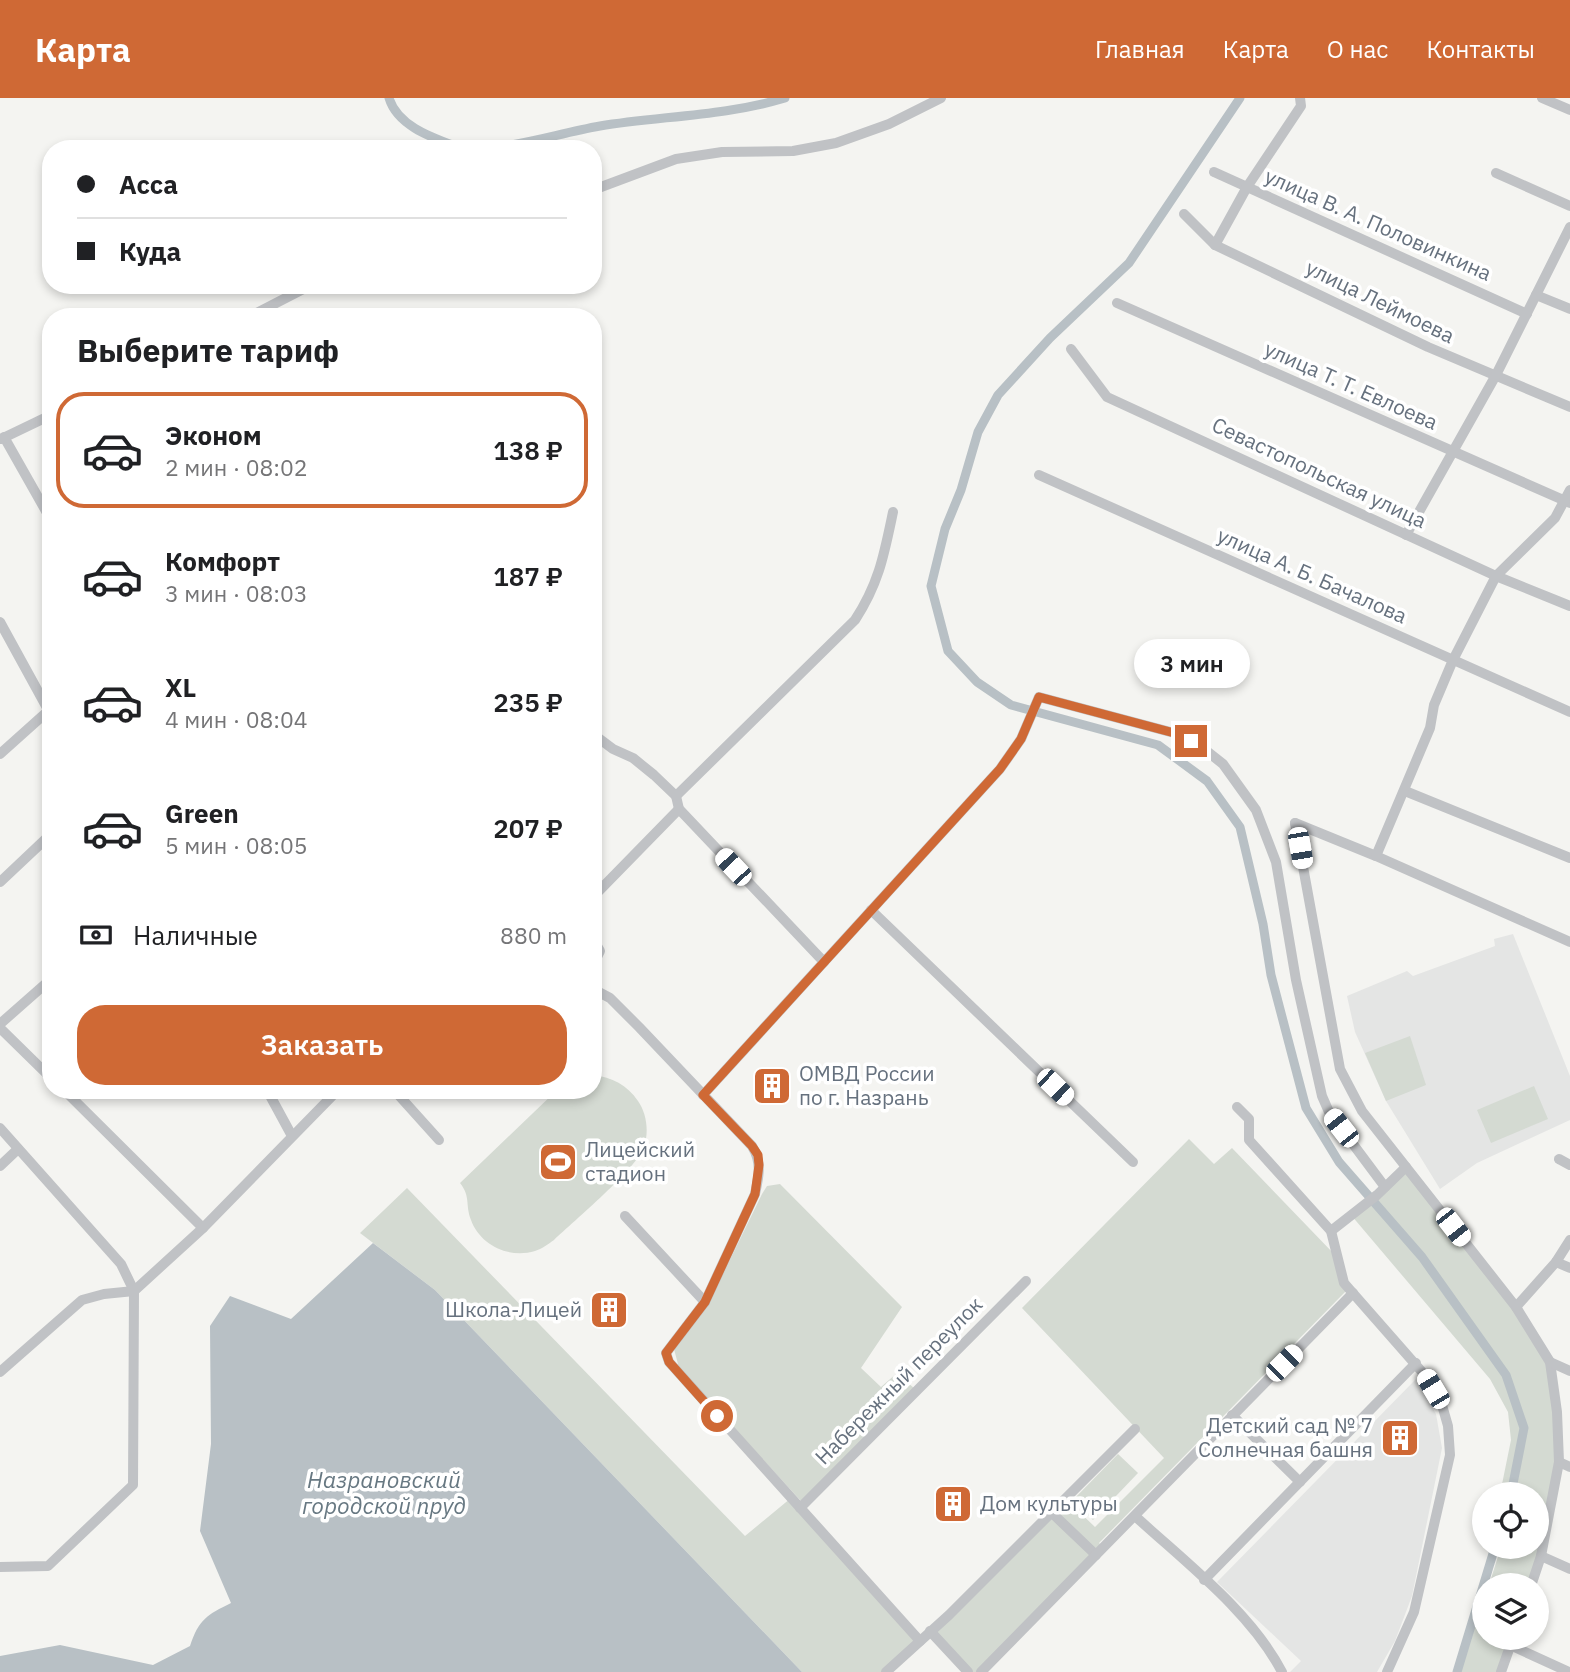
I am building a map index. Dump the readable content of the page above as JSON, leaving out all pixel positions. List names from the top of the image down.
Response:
{
  "streets": {
    "street": [
      "улица В. А. Половинкина",
      "улица Леймоева",
      "улица Т. Т. Евлоева",
      "Севастопольская улица",
      "улица А. Б. Бачалова",
      "Набережный переулок"
    ]
  },
  "water": ["Назрановский городской пруд"],
  "places": {
    "building": [
      "ОМВД России по г. Назрань",
      "Школа-Лицей",
      "Детский сад № 7 Солнечная башня",
      "Дом культуры"
    ],
    "sports": ["Лицейский стадион"]
  },
  "page": {
    "header": "Карта",
    "nav": [
      "Главная",
      "Карта",
      "О нас",
      "Контакты"
    ],
    "banner": ["Асса", "Куда"],
    "heading": "Выберите тариф",
    "list": [
      {
        "name": "Эконом",
        "note": "2 мин · 08:02",
        "value": "138 ₽"
      },
      {
        "name": "Комфорт",
        "note": "3 мин · 08:03",
        "value": "187 ₽"
      },
      {
        "name": "XL",
        "note": "4 мин · 08:04",
        "value": "235 ₽"
      },
      {
        "name": "Green",
        "note": "5 мин · 08:05",
        "value": "207 ₽"
      }
    ],
    "bubble": "3 мин",
    "pay": ["Наличные", "880 m"],
    "buttons": "Заказать"
  }
}
